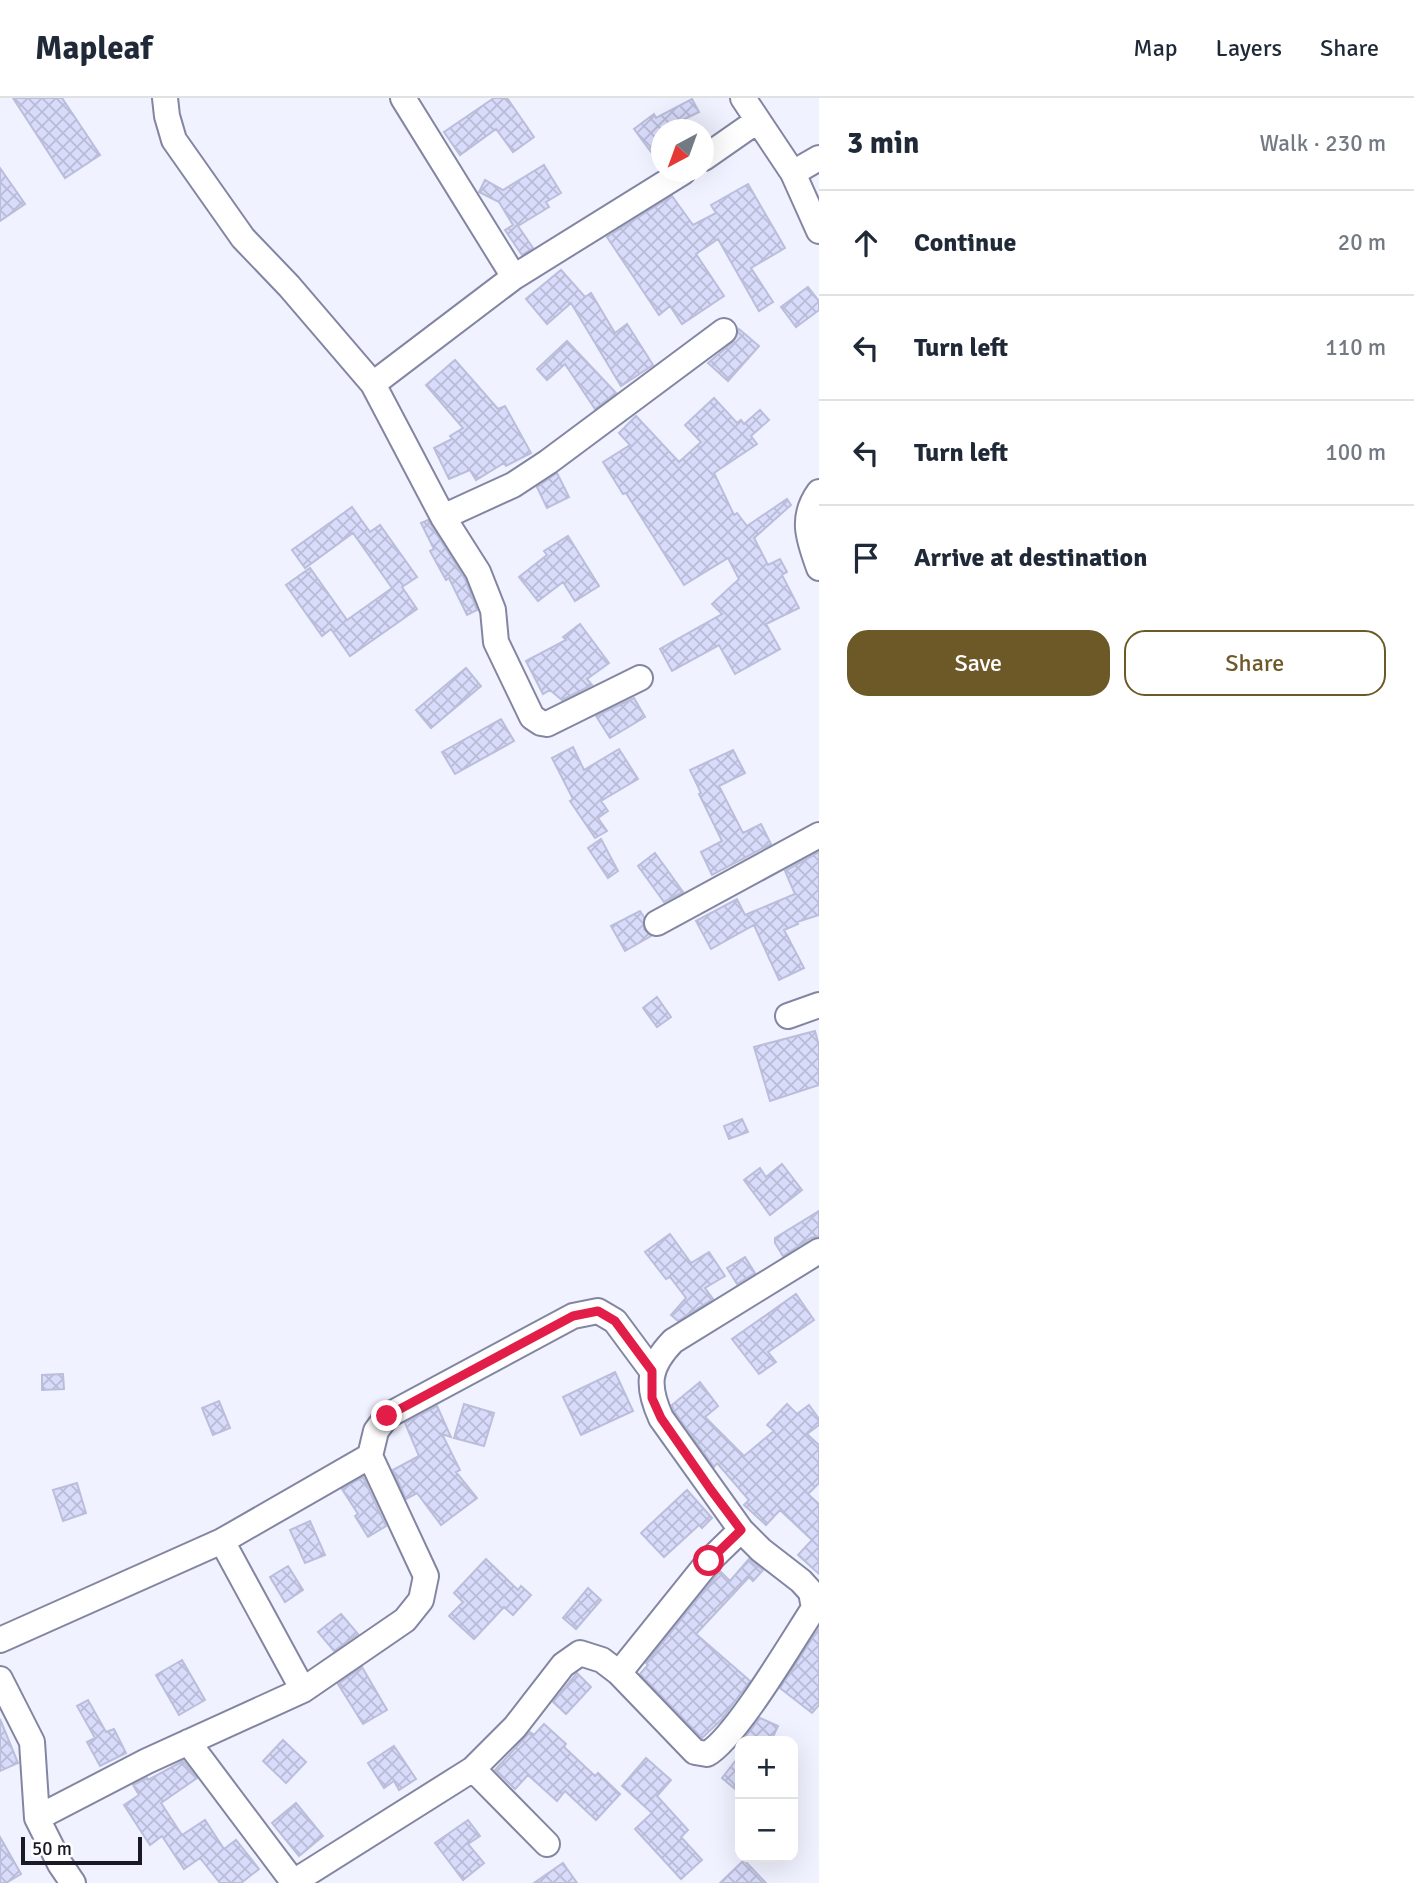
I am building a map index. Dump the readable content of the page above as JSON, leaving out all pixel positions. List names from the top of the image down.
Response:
{
  "scale_bar": "50 m",
  "north": "bottom left",
  "page": {
    "header": "Mapleaf",
    "nav": ["Map", "Layers", "Share"],
    "heading": ["3 min", "Walk · 230 m"],
    "list": [
      ["Continue", "20 m"],
      ["Turn left", "110 m"],
      ["Turn left", "100 m"],
      "Arrive at destination"
    ],
    "buttons": ["Save", "Share"],
    "map_buttons": ["+", "−"],
    "scale": "50 m"
  }
}
